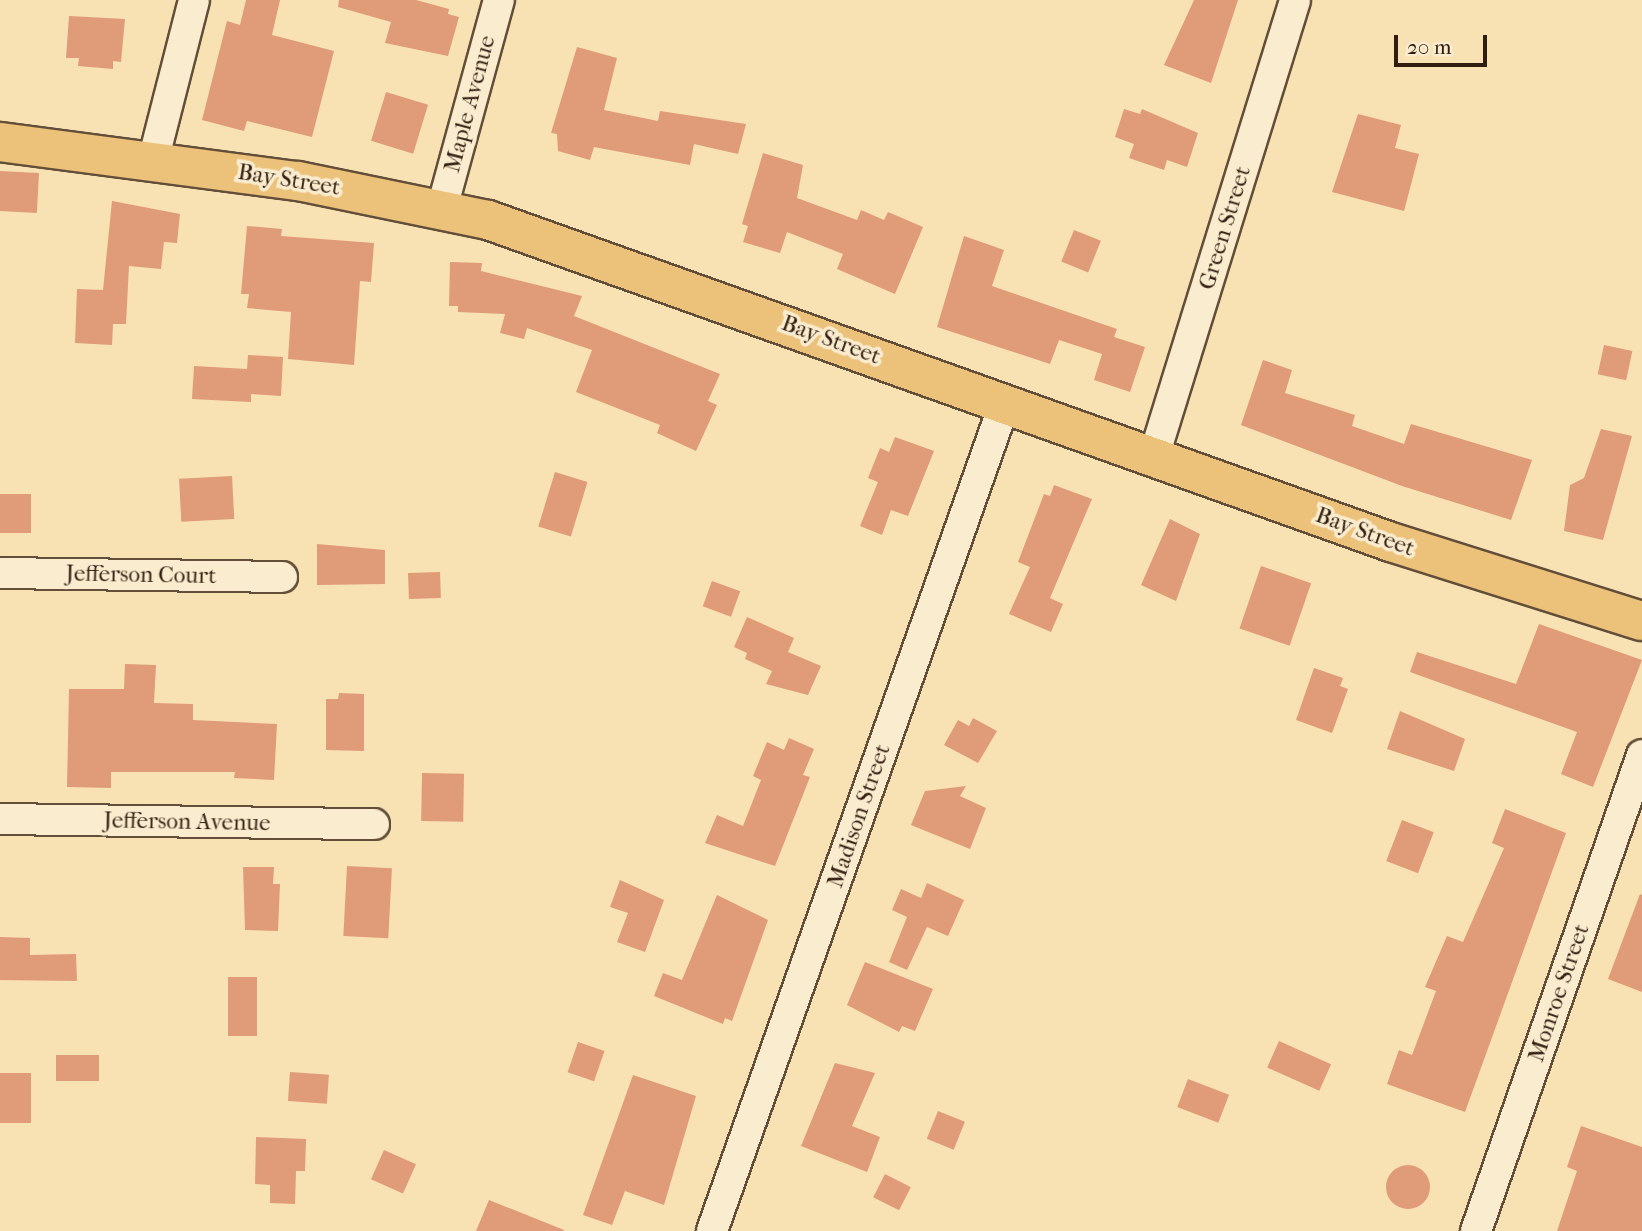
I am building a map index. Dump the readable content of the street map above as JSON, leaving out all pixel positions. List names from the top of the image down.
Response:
{
  "streets": {
    "main road": ["Bay Street"],
    "street": [
      "Maple Avenue",
      "Green Street",
      "Jefferson Court",
      "Madison Street",
      "Jefferson Avenue",
      "Monroe Street"
    ]
  },
  "crossings": [
    ["Maple Avenue", "Bay Street"],
    ["Bay Street", "Green Street"],
    ["Bay Street", "Madison Street"]
  ],
  "scale_bar": "20 m"
}
